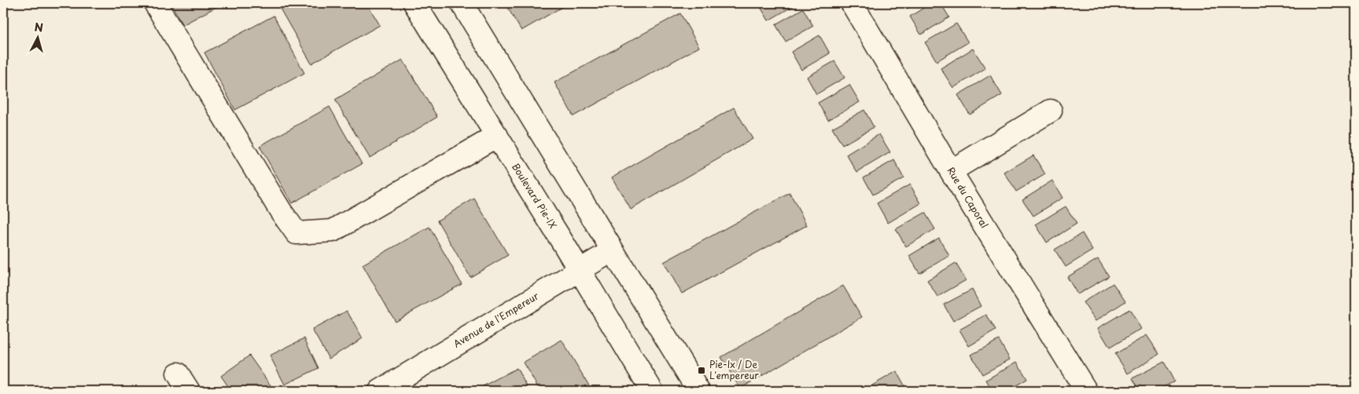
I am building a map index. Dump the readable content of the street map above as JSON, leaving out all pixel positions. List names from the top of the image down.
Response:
{
  "streets": {
    "street": ["Boulevard Pie-IX", "Rue du Caporal", "Avenue de l'Empereur"]
  },
  "crossings": [
    ["Boulevard Pie-IX", "Avenue de l'Empereur"]
  ],
  "places": {
    "transit": ["Pie-Ix / De L'empereur"]
  },
  "north": "top"
}
